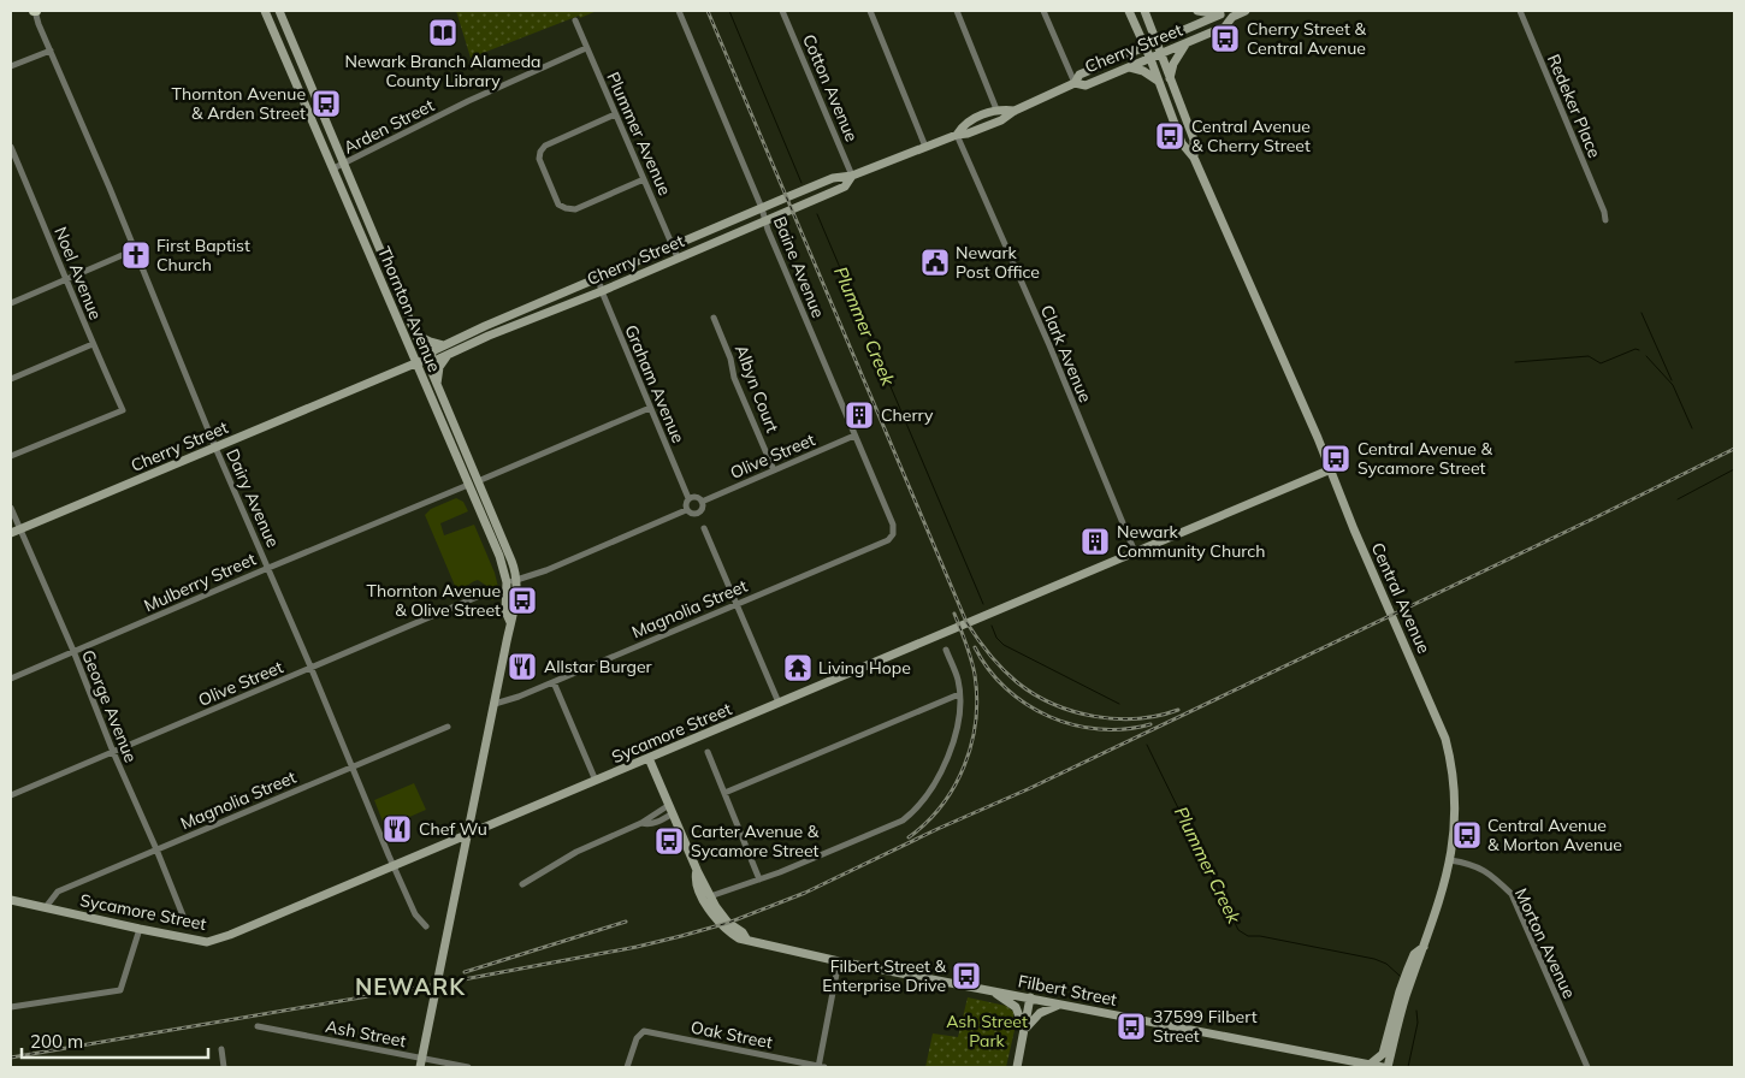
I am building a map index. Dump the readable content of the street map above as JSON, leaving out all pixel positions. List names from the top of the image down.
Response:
{
  "streets": {
    "street": [
      "Cherry Street",
      "Cotton Avenue",
      "Redeker Place",
      "Arden Street",
      "Plummer Avenue",
      "Baine Avenue",
      "Noel Avenue",
      "Thornton Avenue",
      "Clark Avenue",
      "Graham Avenue",
      "Albyn Court",
      "Olive Street",
      "Dairy Avenue",
      "Mulberry Street",
      "Central Avenue",
      "Magnolia Street",
      "George Avenue",
      "Sycamore Street",
      "Morton Avenue",
      "Filbert Street",
      "Ash Street",
      "Oak Street"
    ]
  },
  "crossings": [
    ["Cherry Street", "Cotton Avenue"],
    ["Cherry Street", "Plummer Avenue"],
    ["Cherry Street", "Baine Avenue"],
    ["Cherry Street", "Thornton Avenue"],
    ["Cherry Street", "Clark Avenue"],
    ["Cherry Street", "Graham Avenue"],
    ["Cherry Street", "Dairy Avenue"],
    ["Cherry Street", "Central Avenue"],
    ["Cherry Street", "George Avenue"],
    ["Arden Street", "Plummer Avenue"],
    ["Arden Street", "Thornton Avenue"],
    ["Baine Avenue", "Olive Street"],
    ["Baine Avenue", "Magnolia Street"],
    ["Thornton Avenue", "Olive Street"],
    ["Thornton Avenue", "Mulberry Street"],
    ["Thornton Avenue", "Magnolia Street"],
    ["Thornton Avenue", "Sycamore Street"],
    ["Thornton Avenue", "Ash Street"],
    ["Clark Avenue", "Sycamore Street"],
    ["Graham Avenue", "Olive Street"],
    ["Albyn Court", "Olive Street"],
    ["Olive Street", "Dairy Avenue"],
    ["Olive Street", "George Avenue"],
    ["Dairy Avenue", "Mulberry Street"],
    ["Dairy Avenue", "Magnolia Street"],
    ["Dairy Avenue", "Sycamore Street"],
    ["Mulberry Street", "George Avenue"],
    ["Central Avenue", "Sycamore Street"],
    ["Central Avenue", "Morton Avenue"],
    ["Central Avenue", "Filbert Street"],
    ["Magnolia Street", "George Avenue"],
    ["Magnolia Street", "Sycamore Street"]
  ],
  "districts": ["NEWARK"],
  "water": ["Plummer Creek"],
  "parks": ["Ash Street Park"],
  "places": {
    "library": ["Newark Branch Alameda County Library"],
    "bus stop": [
      "Cherry Street & Central Avenue",
      "Thornton Avenue & Arden Street",
      "Central Avenue & Cherry Street",
      "Central Avenue & Sycamore Street",
      "Thornton Avenue & Olive Street",
      "Central Avenue & Morton Avenue",
      "Carter Avenue & Sycamore Street",
      "Filbert Street & Enterprise Drive",
      "37599 Filbert Street"
    ],
    "church": ["First Baptist Church"],
    "public building": ["Newark Post Office"],
    "building": ["Cherry", "Newark Community Church"],
    "restaurant": ["Allstar Burger", "Chef Wu"],
    "temple": ["Living Hope"]
  },
  "scale_bar": "200 m"
}
